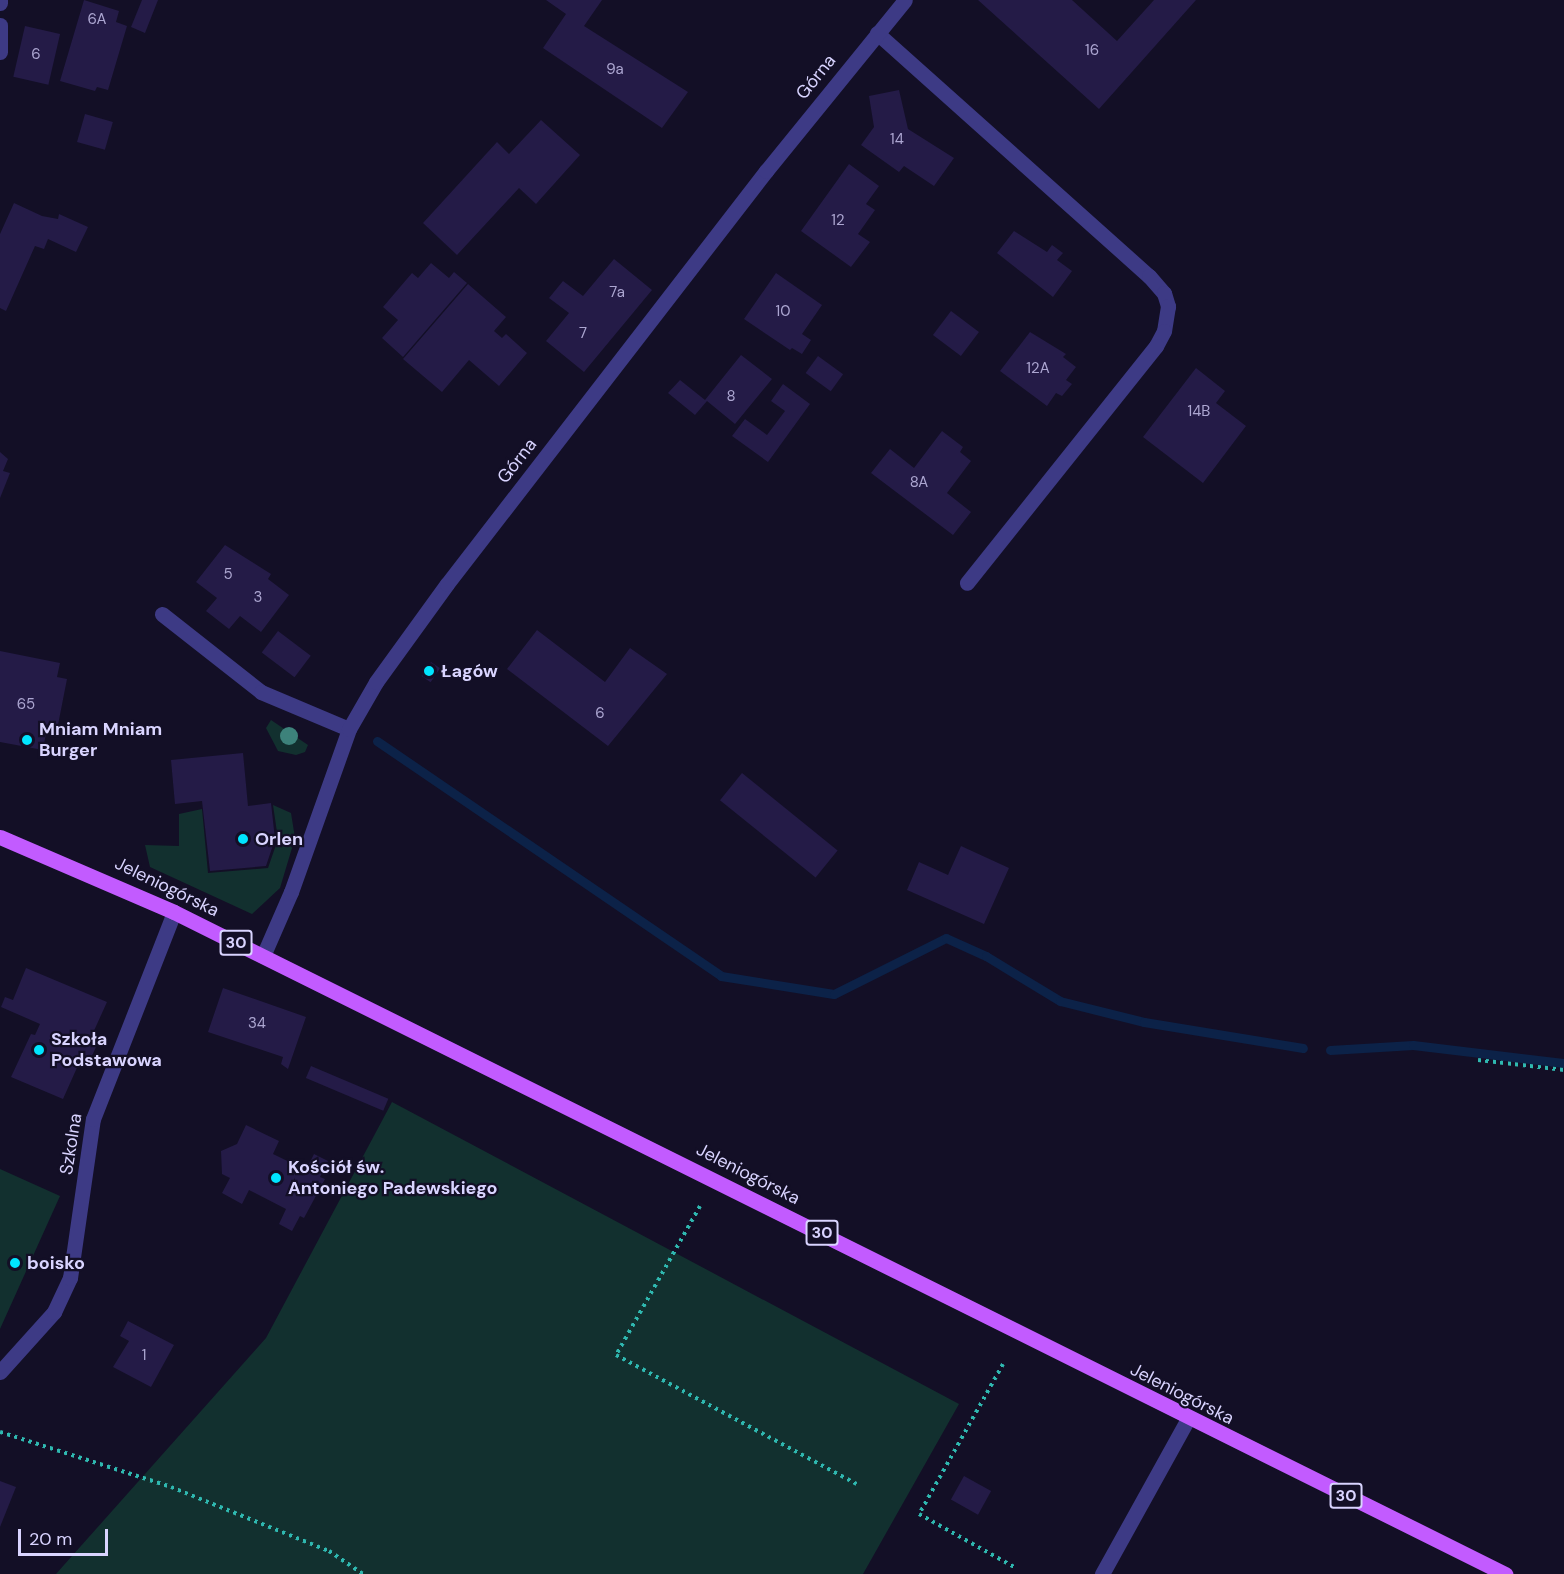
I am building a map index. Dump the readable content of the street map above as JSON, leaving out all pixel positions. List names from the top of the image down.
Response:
{
  "streets": {
    "main road": ["Jeleniogórska", "30"],
    "street": ["Górna", "Szkolna"]
  },
  "crossings": [
    ["Górna", "Jeleniogórska"],
    ["Jeleniogórska", "Szkolna"]
  ],
  "places": [
    "Łagów",
    "Mniam Mniam Burger",
    "Orlen",
    "Szkoła Podstawowa",
    "Kościół św. Antoniego Padewskiego",
    "boisko"
  ],
  "house_numbers": [
    "6A",
    "16",
    "6",
    "9a",
    "14",
    "12",
    "7a",
    "10",
    "7",
    "12A",
    "8",
    "14B",
    "8A",
    "5",
    "3",
    "65",
    "6",
    "34",
    "1"
  ],
  "scale_bar": "20 m"
}
